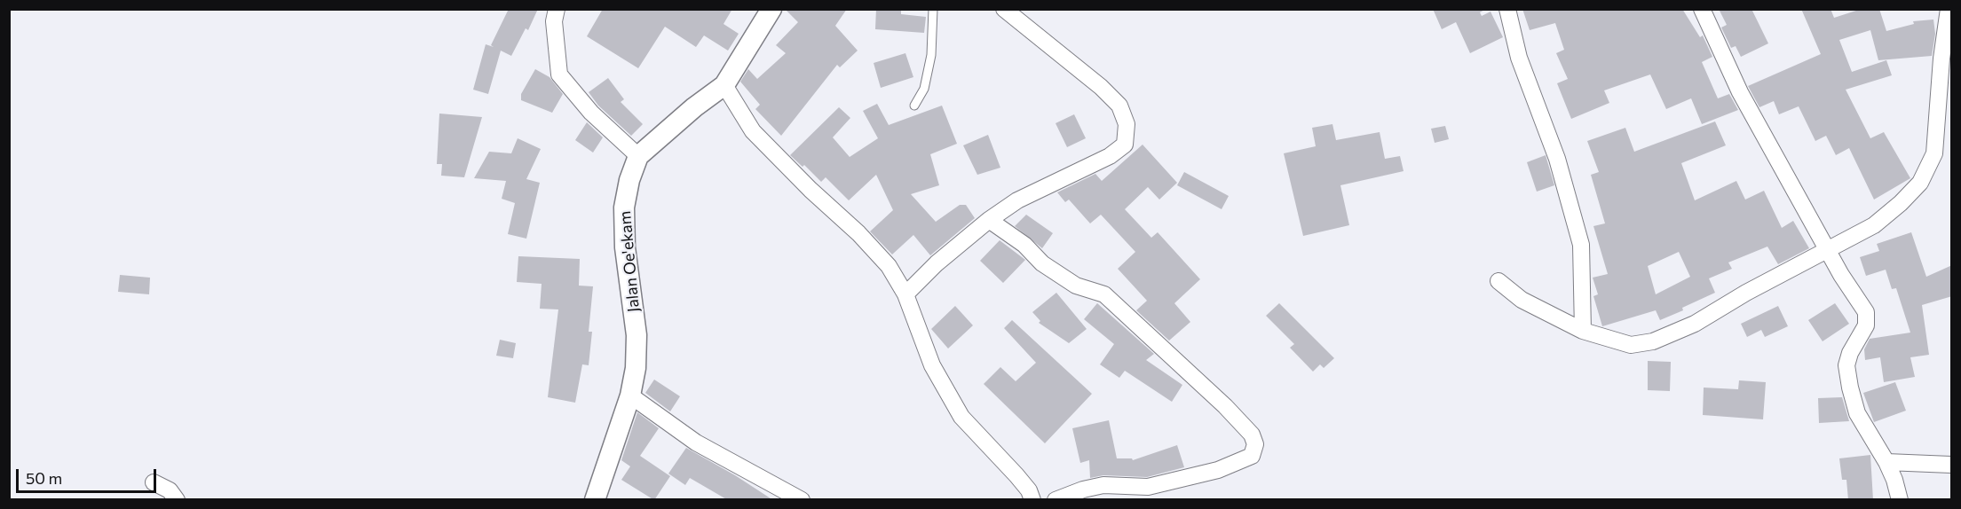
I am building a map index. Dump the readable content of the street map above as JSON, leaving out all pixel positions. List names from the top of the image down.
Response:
{
  "streets": {
    "street": ["Jalan Oe'ekam"]
  },
  "scale_bar": "50 m"
}
